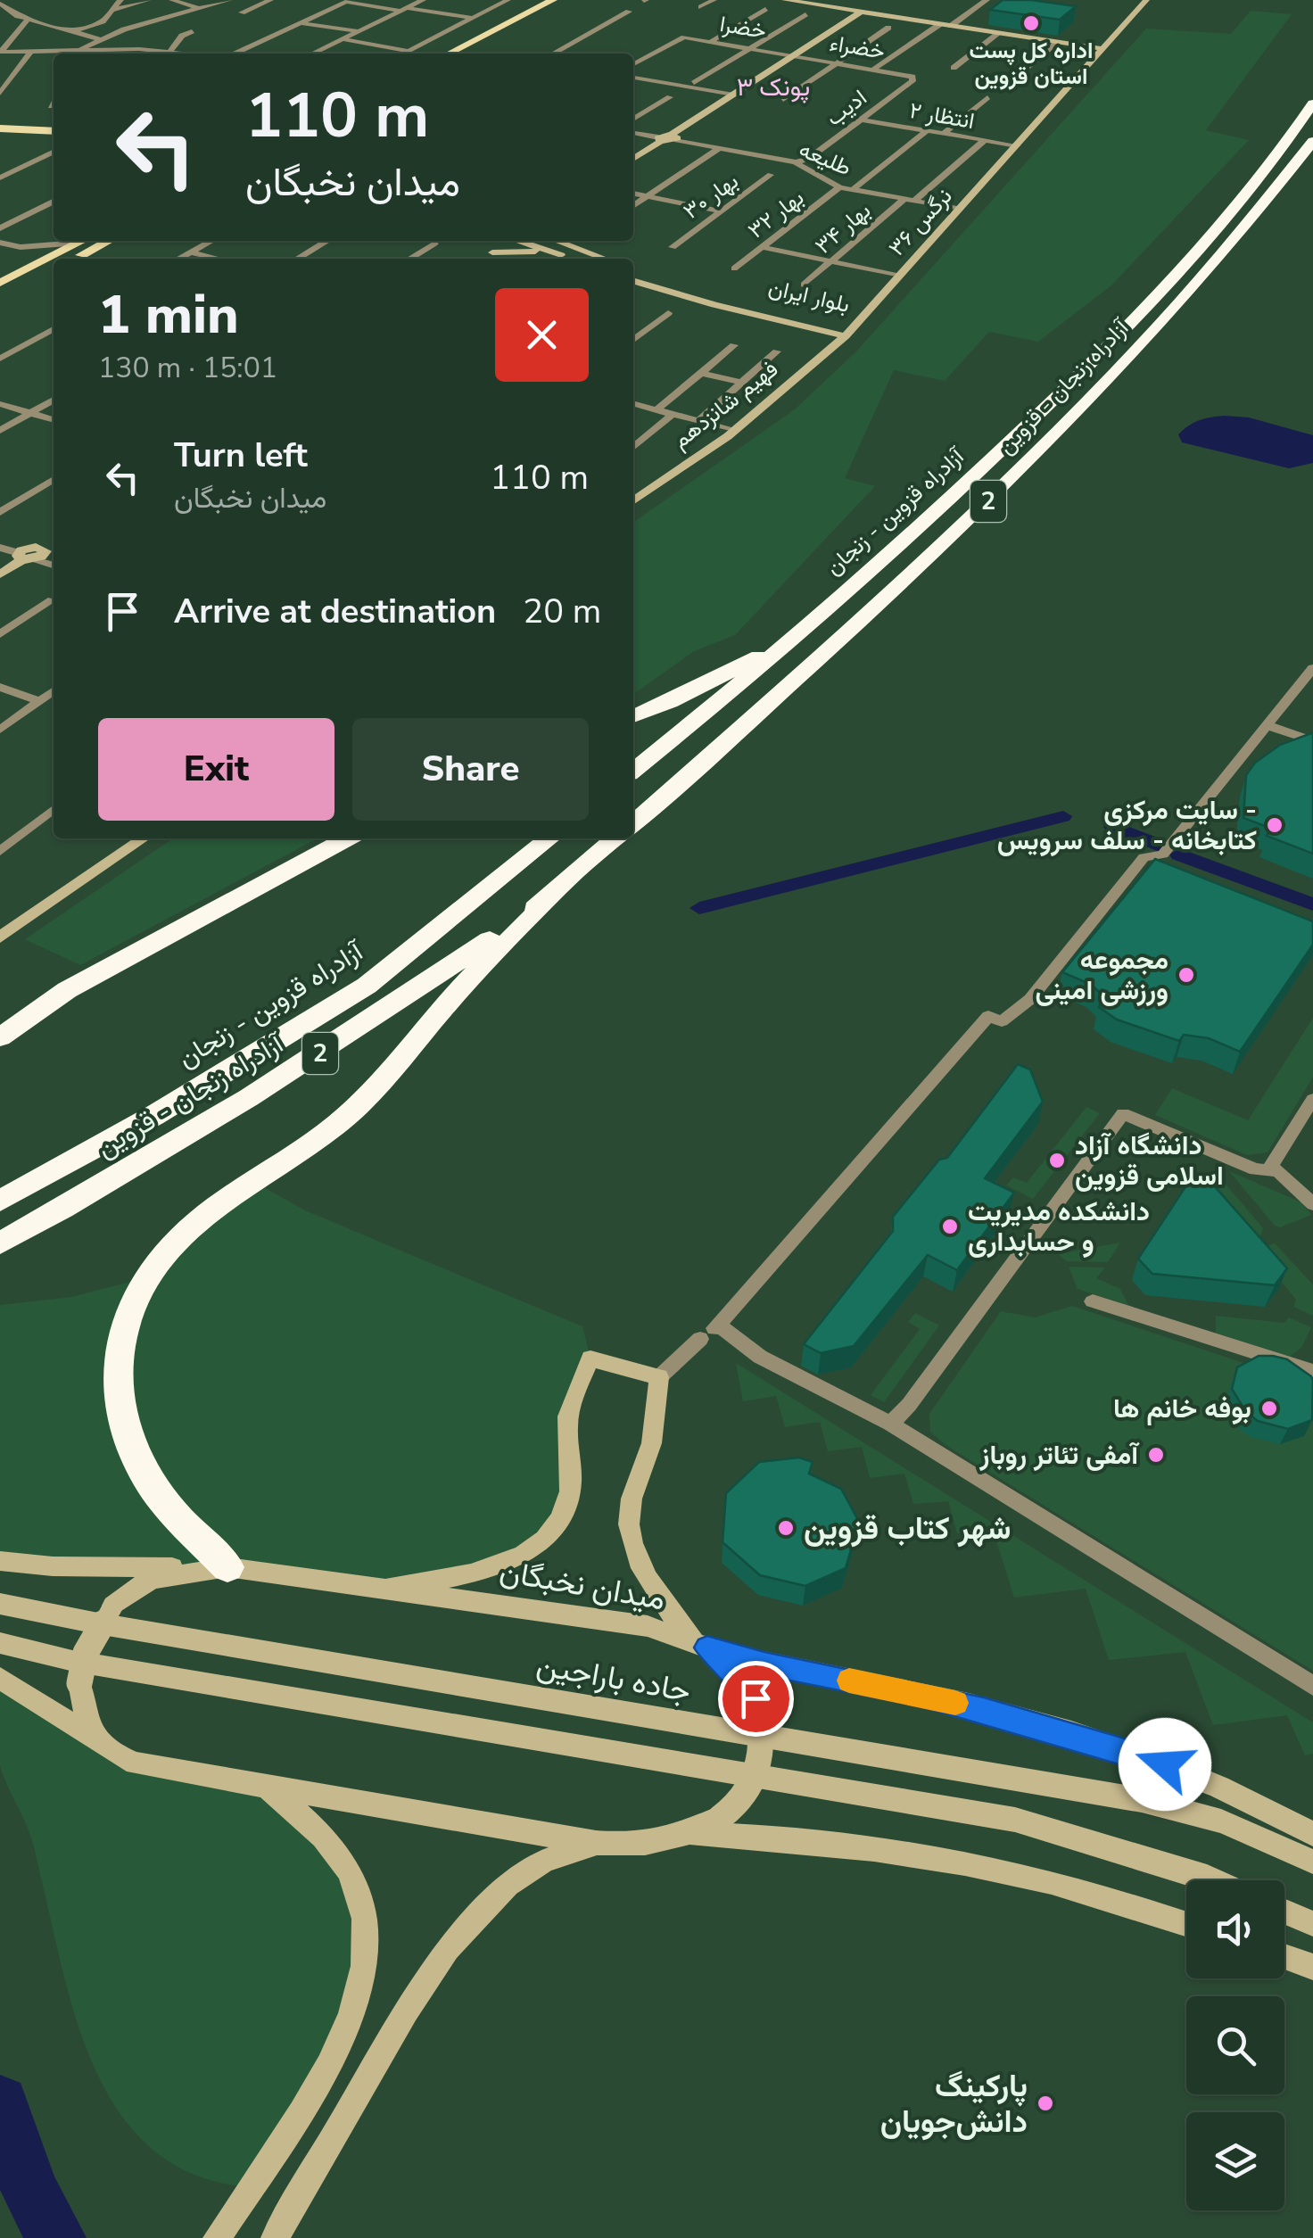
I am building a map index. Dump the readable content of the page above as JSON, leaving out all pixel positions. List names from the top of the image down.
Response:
{
  "streets": {
    "highway": ["آزادراه زنجان - قزوین", "2", "آزادراه قزوین - زنجان"],
    "main road": [
      "نرگس ۳۶",
      "بلوار ایران",
      "فهیم شانزدهم",
      "میدان نخبگان",
      "جاده باراجین"
    ],
    "street": [
      "خضرا",
      "خضراء",
      "ادیب",
      "انتظار ۲",
      "طلیعه",
      "بهار ۳۰",
      "بهار ۳۲",
      "بهار ۳۴"
    ]
  },
  "crossings": [
    ["خضرا", "خضراء"],
    ["خضراء", "ادیب"],
    ["ادیب", "انتظار ۲"],
    ["ادیب", "طلیعه"],
    ["انتظار ۲", "نرگس ۳۶"],
    ["انتظار ۲", "بهار ۳۴"],
    ["طلیعه", "بهار ۳۲"],
    ["طلیعه", "نرگس ۳۶"],
    ["طلیعه", "بهار ۳۴"],
    ["نرگس ۳۶", "بلوار ایران"],
    ["بلوار ایران", "فهیم شانزدهم"]
  ],
  "districts": ["پونک ۳"],
  "places": [
    "اداره کل پست استان قزوین",
    "سایت مرکزی - کتابخانه - سلف سرویس",
    "مجموعه ورزشی امینی",
    "دانشگاه آزاد اسلامی قزوین",
    "دانشکده مدیریت و حسابداری",
    "بوفه خانم ها",
    "آمفی تئاتر روباز",
    "شهر کتاب قزوین",
    "پارکینگ دانش‌جویان"
  ],
  "page": {
    "turn": ["110 m", "میدان نخبگان"],
    "heading": ["1 min", "130 m · 15:01"],
    "list": [
      {
        "name": "Turn left",
        "note": "میدان نخبگان",
        "value": "110 m"
      },
      {
        "name": "Arrive at destination",
        "value": "20 m"
      }
    ],
    "buttons": ["Exit", "Share"]
  }
}
